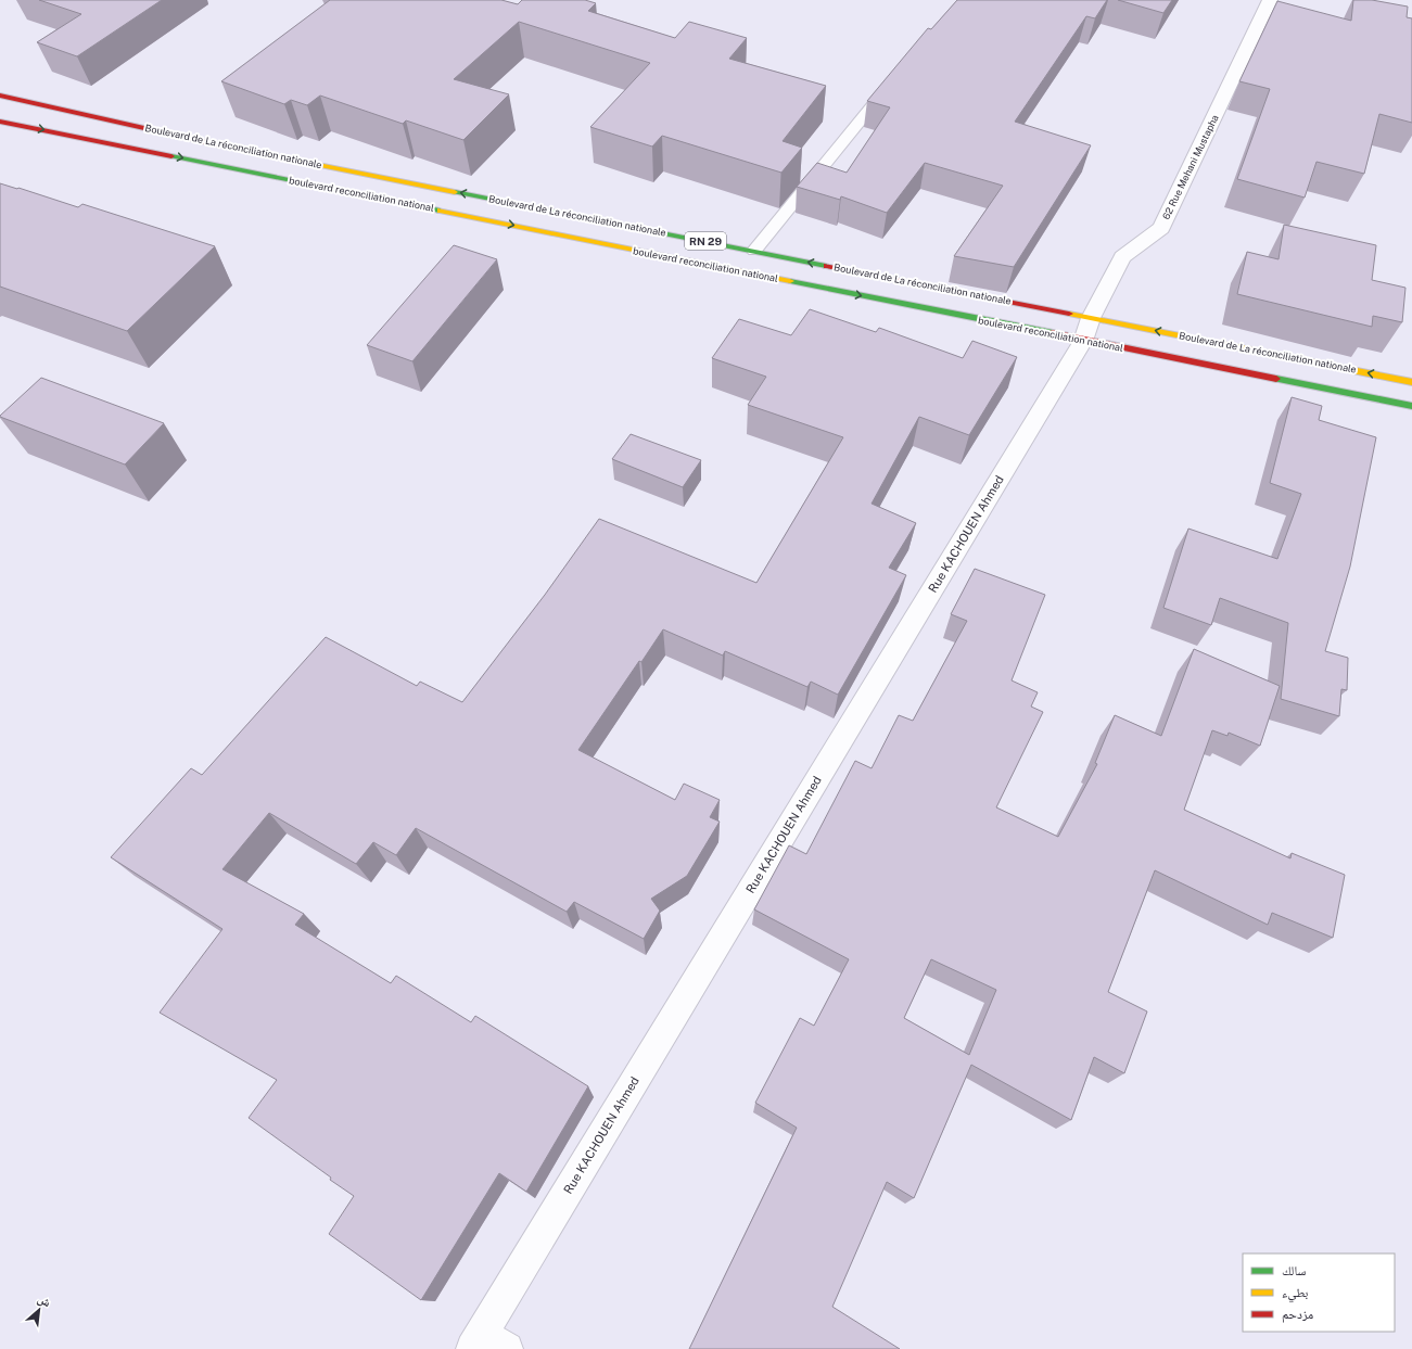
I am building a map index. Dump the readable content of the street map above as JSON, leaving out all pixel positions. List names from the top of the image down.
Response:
{
  "streets": {
    "highway": ["Boulevard de La réconciliation nationale", "boulevard reconciliation national", "RN 29"],
    "street": ["62 Rue Mehani Mustapha", "Rue KACHOUEN Ahmed"]
  },
  "crossings": [
    ["Boulevard de La réconciliation nationale", "62 Rue Mehani Mustapha"],
    ["Boulevard de La réconciliation nationale", "boulevard reconciliation national"],
    ["Boulevard de La réconciliation nationale", "Rue KACHOUEN Ahmed"],
    ["62 Rue Mehani Mustapha", "boulevard reconciliation national"],
    ["62 Rue Mehani Mustapha", "Rue KACHOUEN Ahmed"],
    ["boulevard reconciliation national", "Rue KACHOUEN Ahmed"]
  ],
  "one_way": ["Boulevard de La réconciliation nationale", "boulevard reconciliation national"],
  "legend": ["سالك", "بطيء", "مزدحم"],
  "north": "top right"
}
